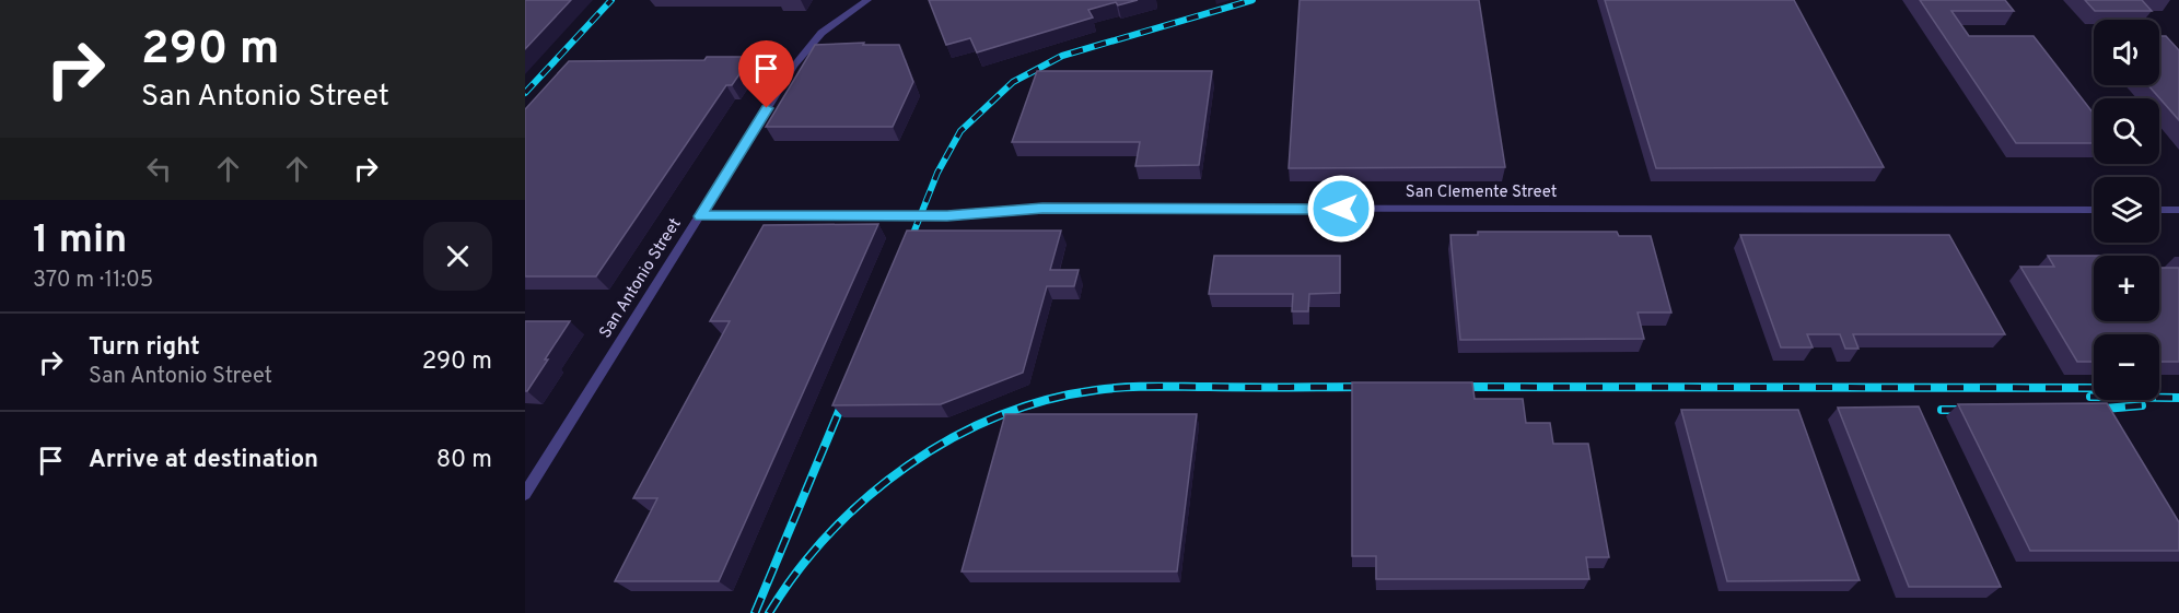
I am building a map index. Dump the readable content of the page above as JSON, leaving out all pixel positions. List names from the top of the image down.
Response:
{
  "streets": {
    "street": ["San Clemente Street", "San Antonio Street"]
  },
  "crossings": [
    ["San Clemente Street", "San Antonio Street"]
  ],
  "page": {
    "turn": ["290 m", "San Antonio Street"],
    "map_buttons": ["+", "−"],
    "heading": ["1 min", "370 m · 11:05"],
    "list": [
      {
        "name": "Turn right",
        "note": "San Antonio Street",
        "value": "290 m"
      },
      {
        "name": "Arrive at destination",
        "value": "80 m"
      }
    ]
  }
}
